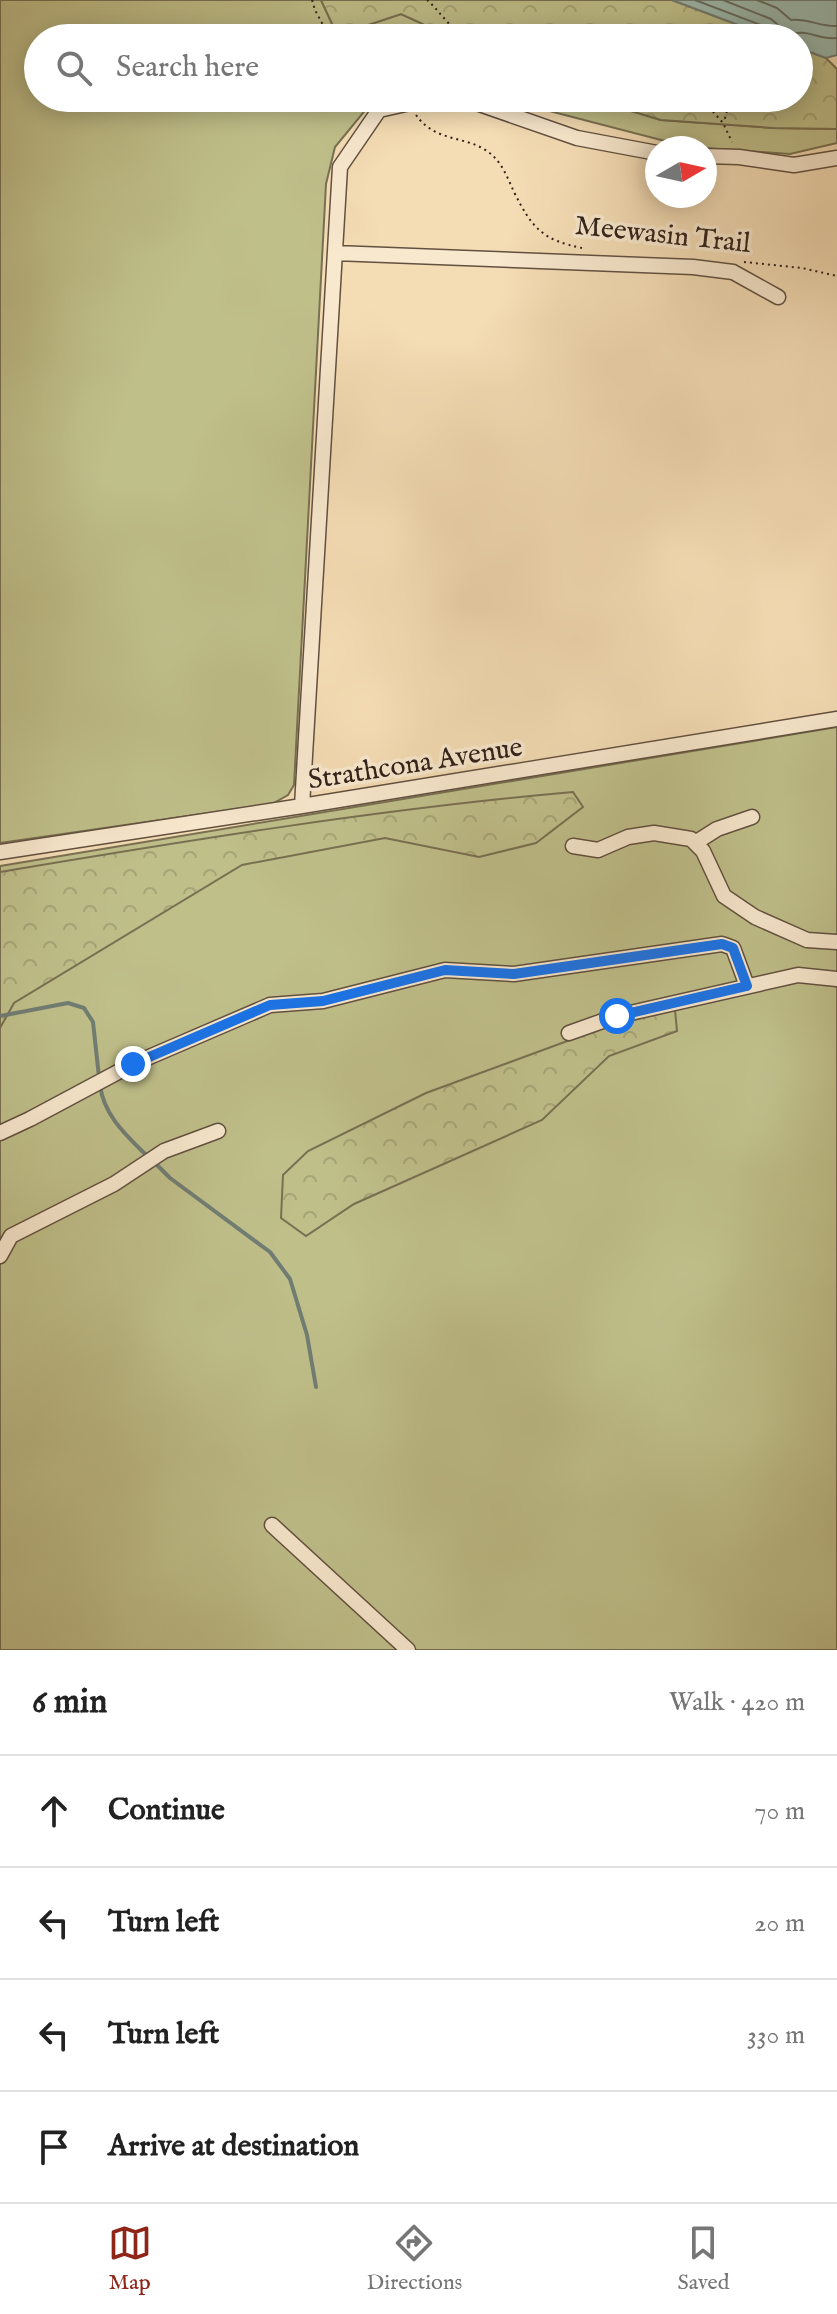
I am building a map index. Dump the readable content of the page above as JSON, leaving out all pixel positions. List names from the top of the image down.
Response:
{
  "streets": {
    "lane": ["Strathcona Avenue"],
    "path": ["Meewasin Trail"]
  },
  "north": "right",
  "page": {
    "search": "Search here",
    "heading": ["6 min", "Walk · 420 m"],
    "list": [
      ["Continue", "70 m"],
      ["Turn left", "20 m"],
      ["Turn left", "330 m"],
      "Arrive at destination"
    ],
    "nav": ["Map", "Directions", "Saved"]
  }
}
